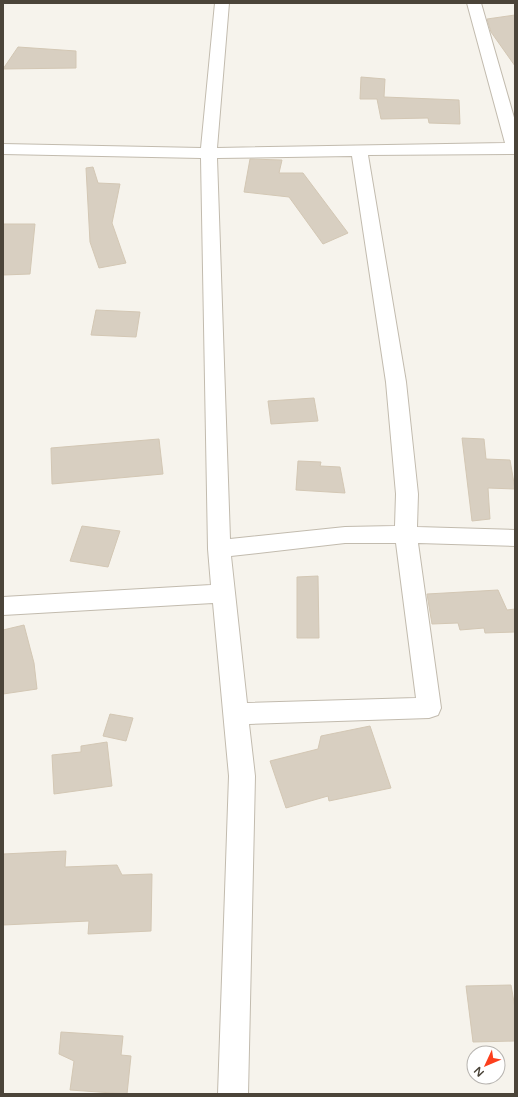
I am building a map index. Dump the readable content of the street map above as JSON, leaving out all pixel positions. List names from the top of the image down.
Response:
{
  "north": "bottom left"
}
